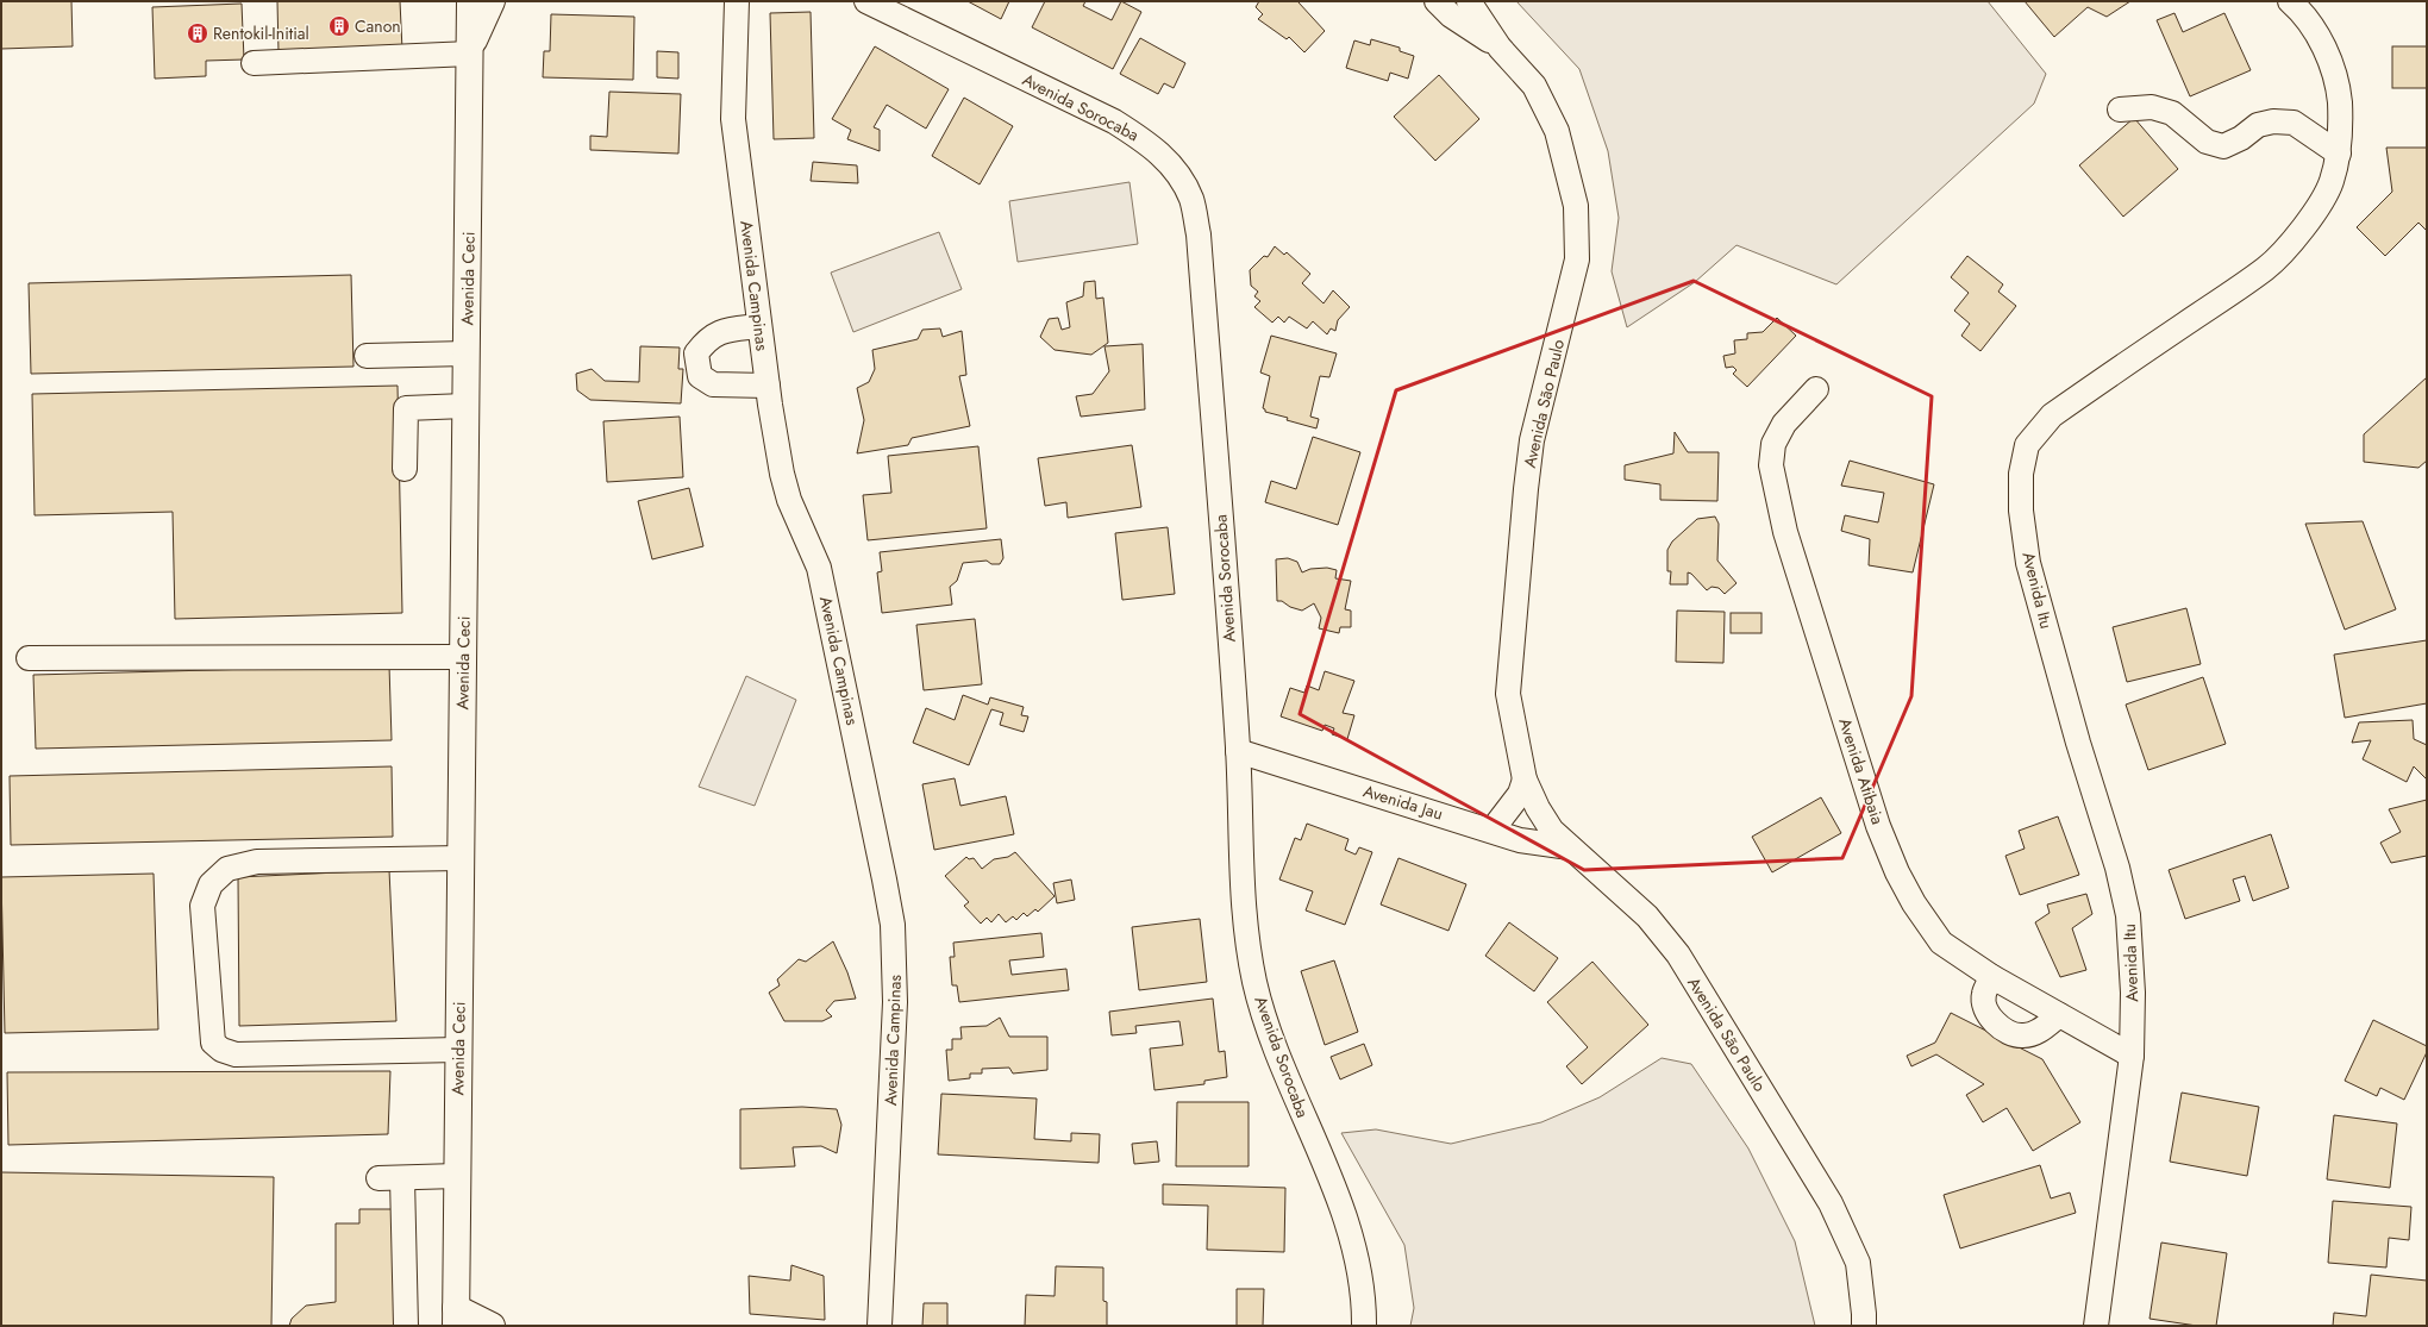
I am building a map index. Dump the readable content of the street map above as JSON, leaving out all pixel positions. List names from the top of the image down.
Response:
{
  "streets": {
    "main road": ["Avenida Ceci"],
    "street": [
      "Avenida Sorocaba",
      "Avenida Campinas",
      "Avenida São Paulo",
      "Avenida Itu",
      "Avenida Atibaia",
      "Avenida Jau"
    ]
  },
  "crossings": [
    ["Avenida Sorocaba", "Avenida Jau"],
    ["Avenida São Paulo", "Avenida Jau"],
    ["Avenida Itu", "Avenida Atibaia"]
  ],
  "places": {
    "building": ["Canon", "Rentokil-Initial"]
  }
}
